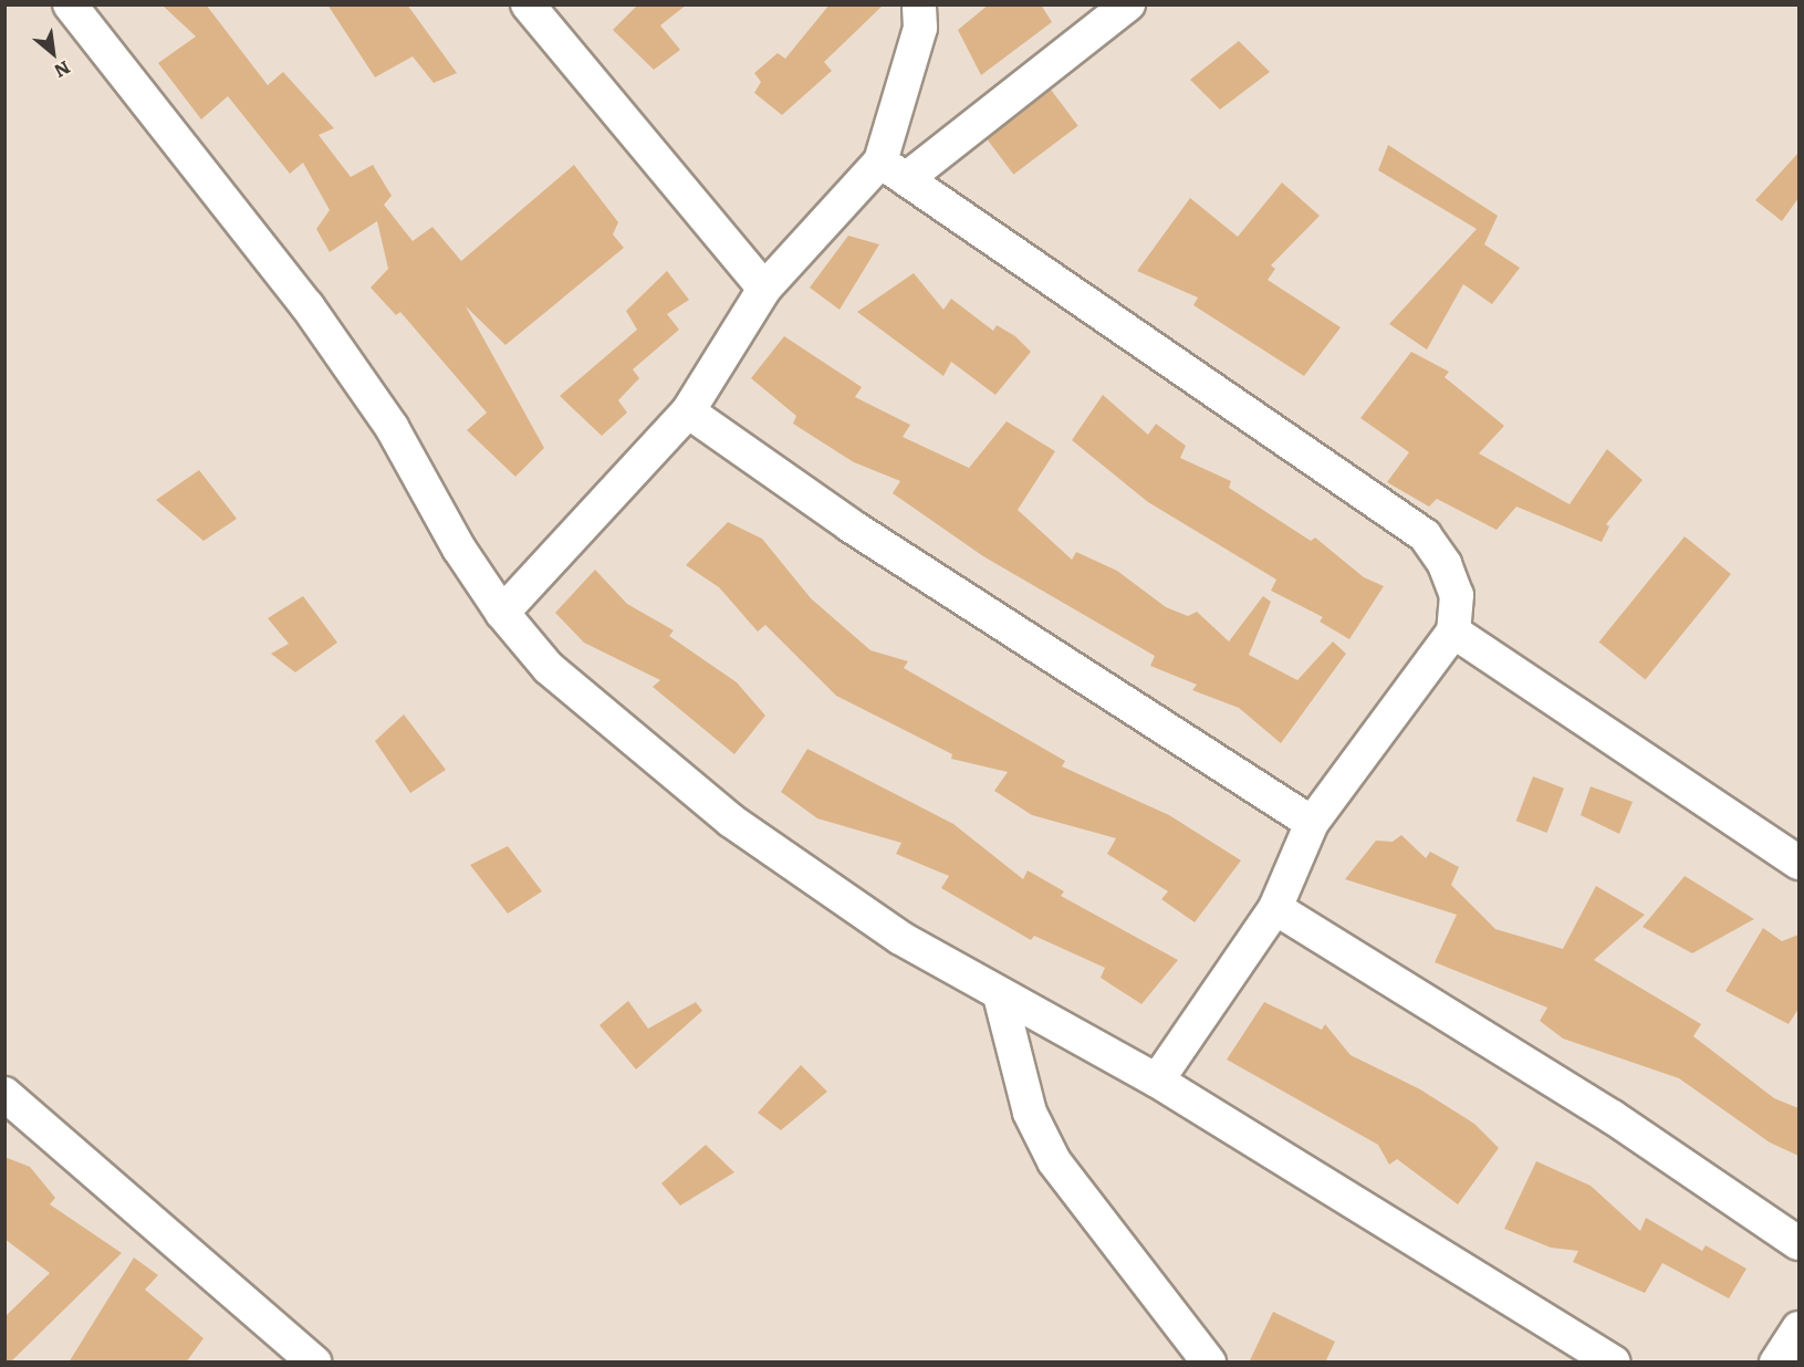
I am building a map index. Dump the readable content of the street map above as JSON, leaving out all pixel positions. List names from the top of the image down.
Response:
{
  "north": "bottom right"
}
